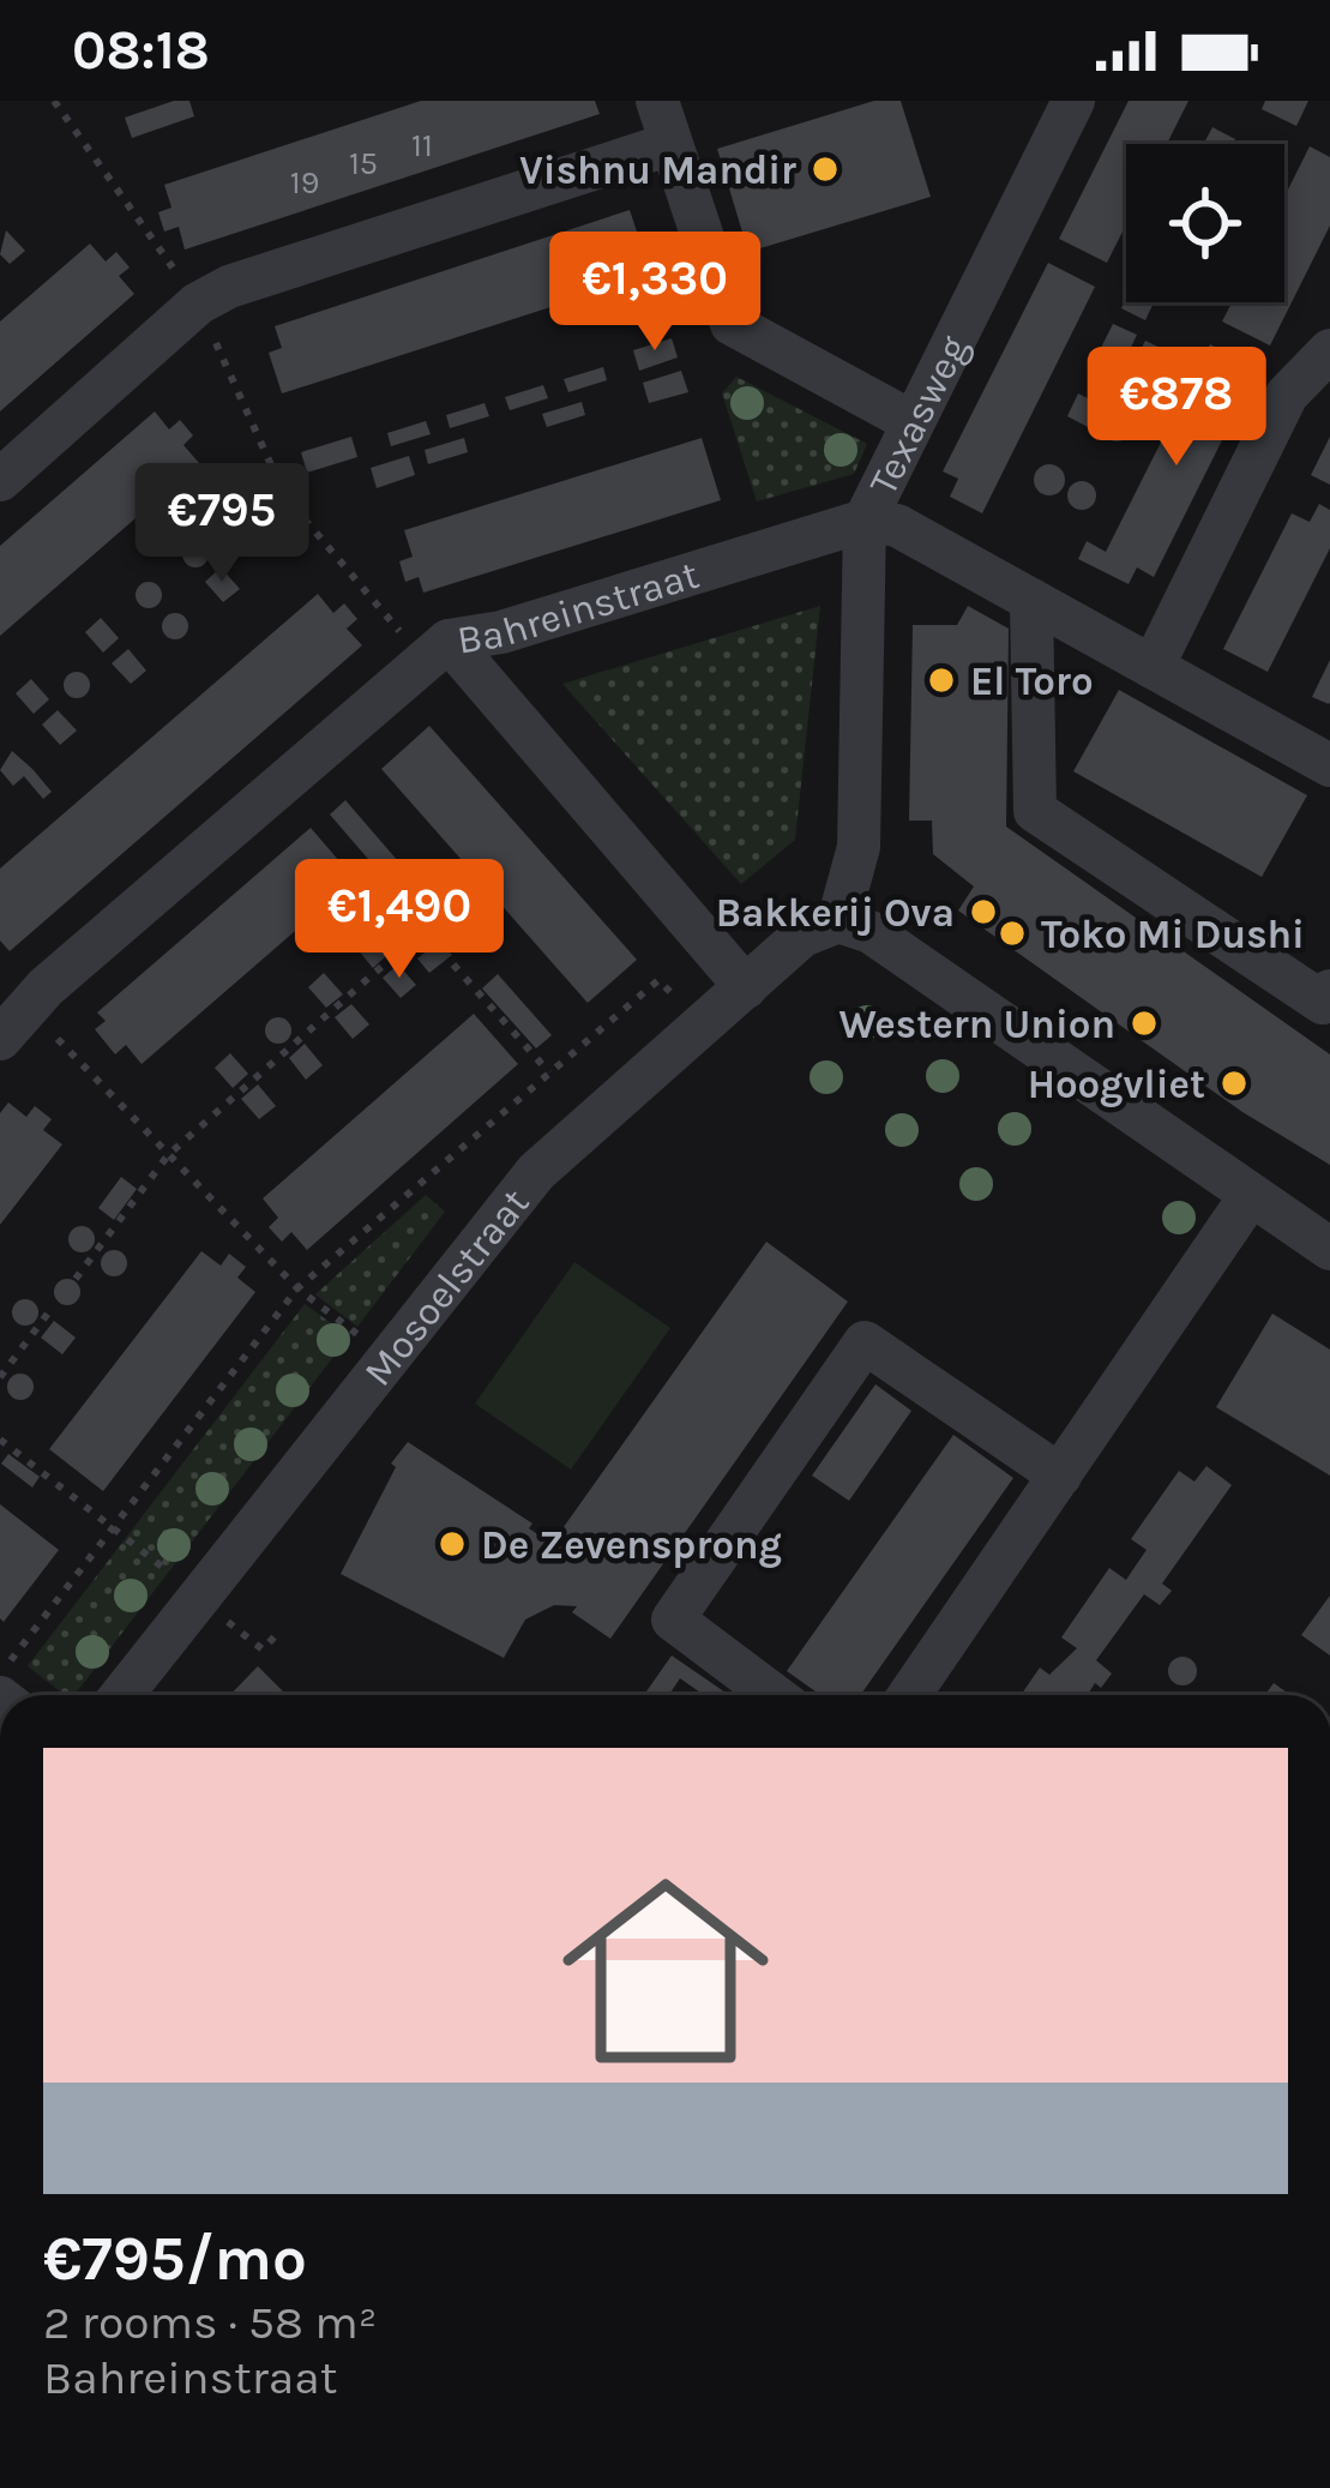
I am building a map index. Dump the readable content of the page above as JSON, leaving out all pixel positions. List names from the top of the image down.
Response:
{
  "streets": {
    "street": ["Texasweg", "Bahreinstraat", "Mosoelstraat"]
  },
  "crossings": [
    ["Texasweg", "Bahreinstraat"],
    ["Texasweg", "Mosoelstraat"]
  ],
  "places": [
    "Vishnu Mandir",
    "El Toro",
    "Bakkerij Ova",
    "Toko Mi Dushi",
    "Western Union",
    "Hoogvliet",
    "De Zevensprong"
  ],
  "house_numbers": ["11", "15", "19"],
  "page": {
    "status": "08:18",
    "price": [
      "€1,330",
      "€878",
      "€795",
      "€1,490"
    ],
    "list": [
      {
        "name": "€795/mo",
        "note": "2 rooms · 58 m² · Bahreinstraat"
      }
    ]
  }
}
